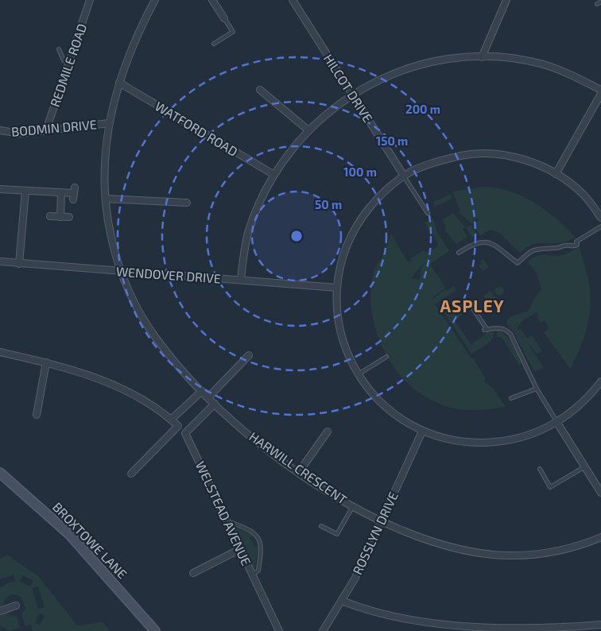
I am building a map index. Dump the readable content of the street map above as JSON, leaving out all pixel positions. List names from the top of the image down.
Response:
{
  "streets": {
    "main road": ["BROXTOWE LANE"],
    "street": [
      "REDMILE ROAD",
      "HILCOT DRIVE",
      "BODMIN DRIVE",
      "WATFORD ROAD",
      "WENDOVER DRIVE",
      "HARWILL CRESCENT",
      "WELSTEAD AVENUE",
      "ROSSLYN DRIVE"
    ]
  },
  "crossings": [
    ["REDMILE ROAD", "BODMIN DRIVE"],
    ["BODMIN DRIVE", "HARWILL CRESCENT"],
    ["WATFORD ROAD", "HARWILL CRESCENT"],
    ["WENDOVER DRIVE", "HARWILL CRESCENT"],
    ["HARWILL CRESCENT", "WELSTEAD AVENUE"],
    ["HARWILL CRESCENT", "ROSSLYN DRIVE"]
  ],
  "districts": ["ASPLEY"],
  "rings": [
    "200 m",
    "150 m",
    "100 m",
    "50 m"
  ]
}
